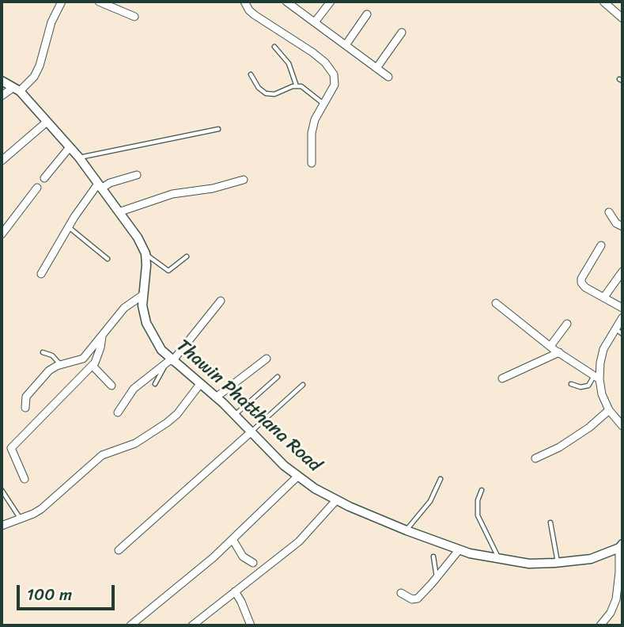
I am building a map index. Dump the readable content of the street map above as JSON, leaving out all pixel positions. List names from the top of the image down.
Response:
{
  "streets": {
    "street": ["Thawin Phatthana Road"]
  },
  "scale_bar": "100 m"
}
